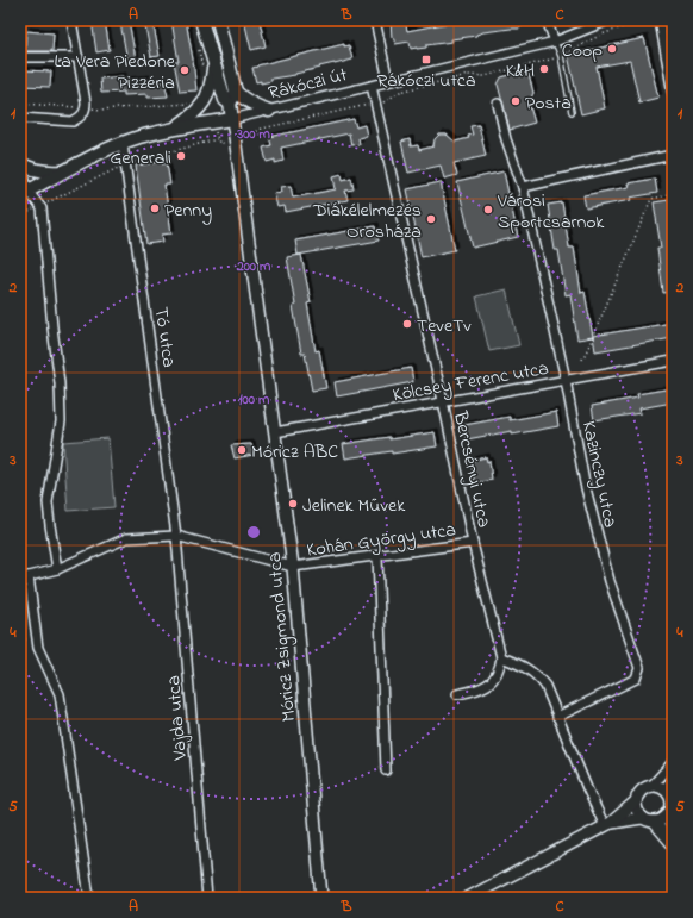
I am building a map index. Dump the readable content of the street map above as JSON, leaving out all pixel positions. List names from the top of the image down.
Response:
{
  "streets": {
    "main road": ["Rákóczi út", "Móricz Zsigmond utca"],
    "street": [
      "Tó utca",
      "Kölcsey Ferenc utca",
      "Bercsényi utca",
      "Kazinczy utca",
      "Kohán György utca",
      "Vajda utca"
    ]
  },
  "crossings": [
    ["Rákóczi út", "Tó utca"],
    ["Rákóczi út", "Bercsényi utca"],
    ["Rákóczi út", "Móricz Zsigmond utca"],
    ["Tó utca", "Kohán György utca"],
    ["Tó utca", "Vajda utca"],
    ["Kölcsey Ferenc utca", "Bercsényi utca"],
    ["Kölcsey Ferenc utca", "Kazinczy utca"],
    ["Kölcsey Ferenc utca", "Móricz Zsigmond utca"],
    ["Bercsényi utca", "Kohán György utca"],
    ["Kohán György utca", "Móricz Zsigmond utca"],
    ["Kohán György utca", "Vajda utca"]
  ],
  "places": {
    "other": [
      "Coop",
      "K&H",
      "La Vera Piedone Pizzéria",
      "Posta",
      "Generali",
      "Penny",
      "Városi Sportcsarnok",
      "Diákélelmezés Orosháza",
      "TeveTv",
      "Móricz ABC",
      "Jelinek Művek"
    ],
    "transit": ["Rákóczi utca"]
  },
  "grid": {
    "columns": ["A", "B", "C"],
    "rows": [
      "1",
      "2",
      "3",
      "4",
      "5"
    ]
  },
  "rings": ["300 m", "200 m", "100 m"]
}
